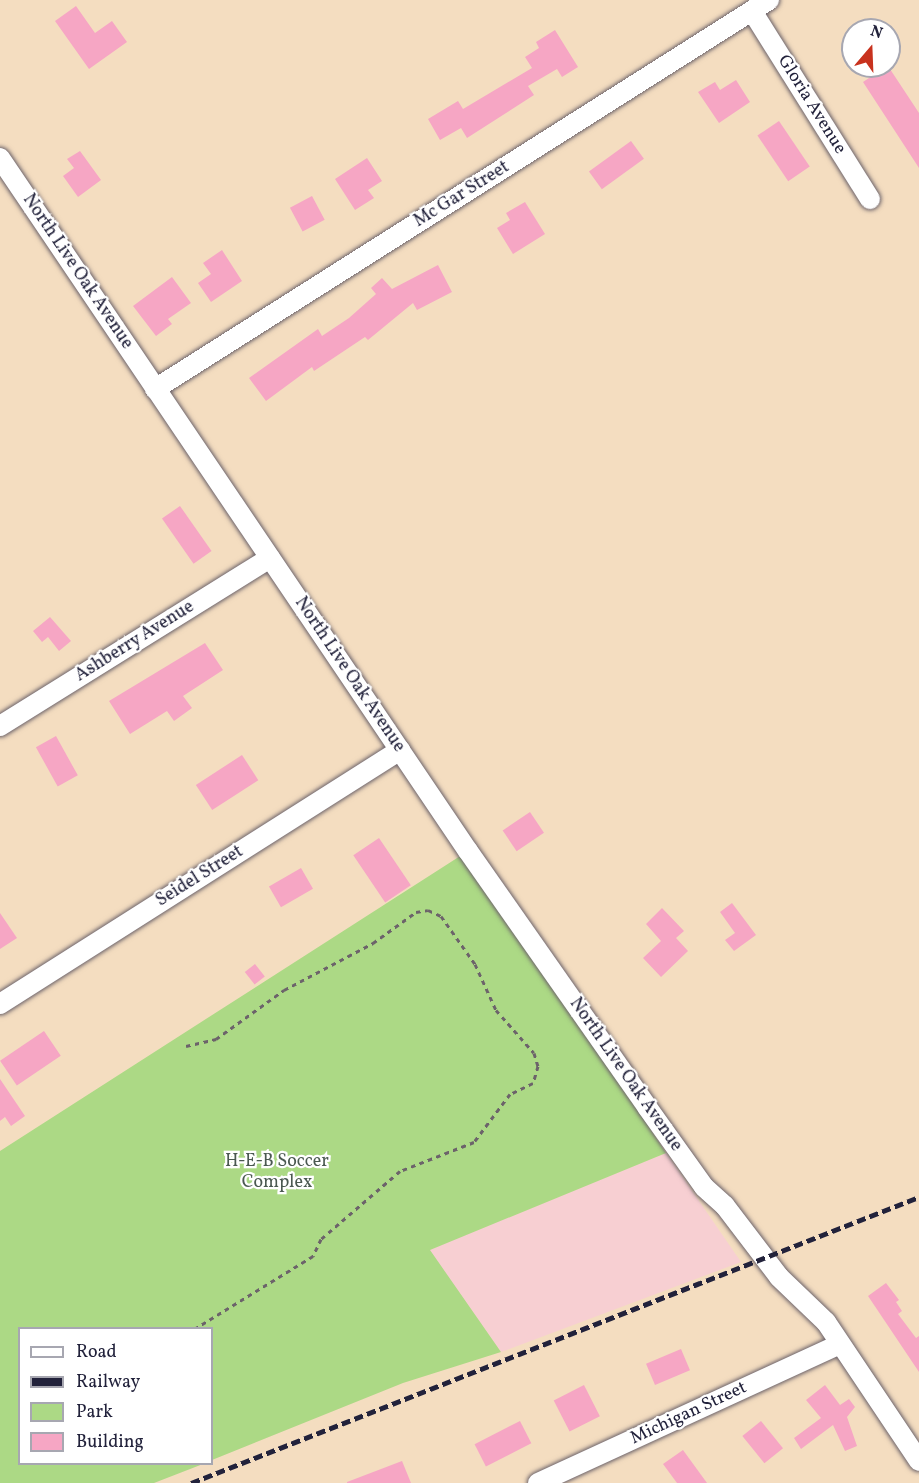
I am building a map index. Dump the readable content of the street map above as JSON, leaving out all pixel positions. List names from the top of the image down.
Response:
{
  "streets": {
    "street": [
      "Gloria Avenue",
      "Mc Gar Street",
      "North Live Oak Avenue",
      "Ashberry Avenue",
      "Seidel Street",
      "Michigan Street"
    ]
  },
  "crossings": [
    ["Gloria Avenue", "Mc Gar Street"],
    ["Mc Gar Street", "North Live Oak Avenue"],
    ["North Live Oak Avenue", "Ashberry Avenue"],
    ["North Live Oak Avenue", "Seidel Street"],
    ["North Live Oak Avenue", "Michigan Street"]
  ],
  "parks": ["H-E-B Soccer Complex"],
  "legend": [
    "Road",
    "Railway",
    "Park",
    "Building"
  ],
  "north": "top"
}
